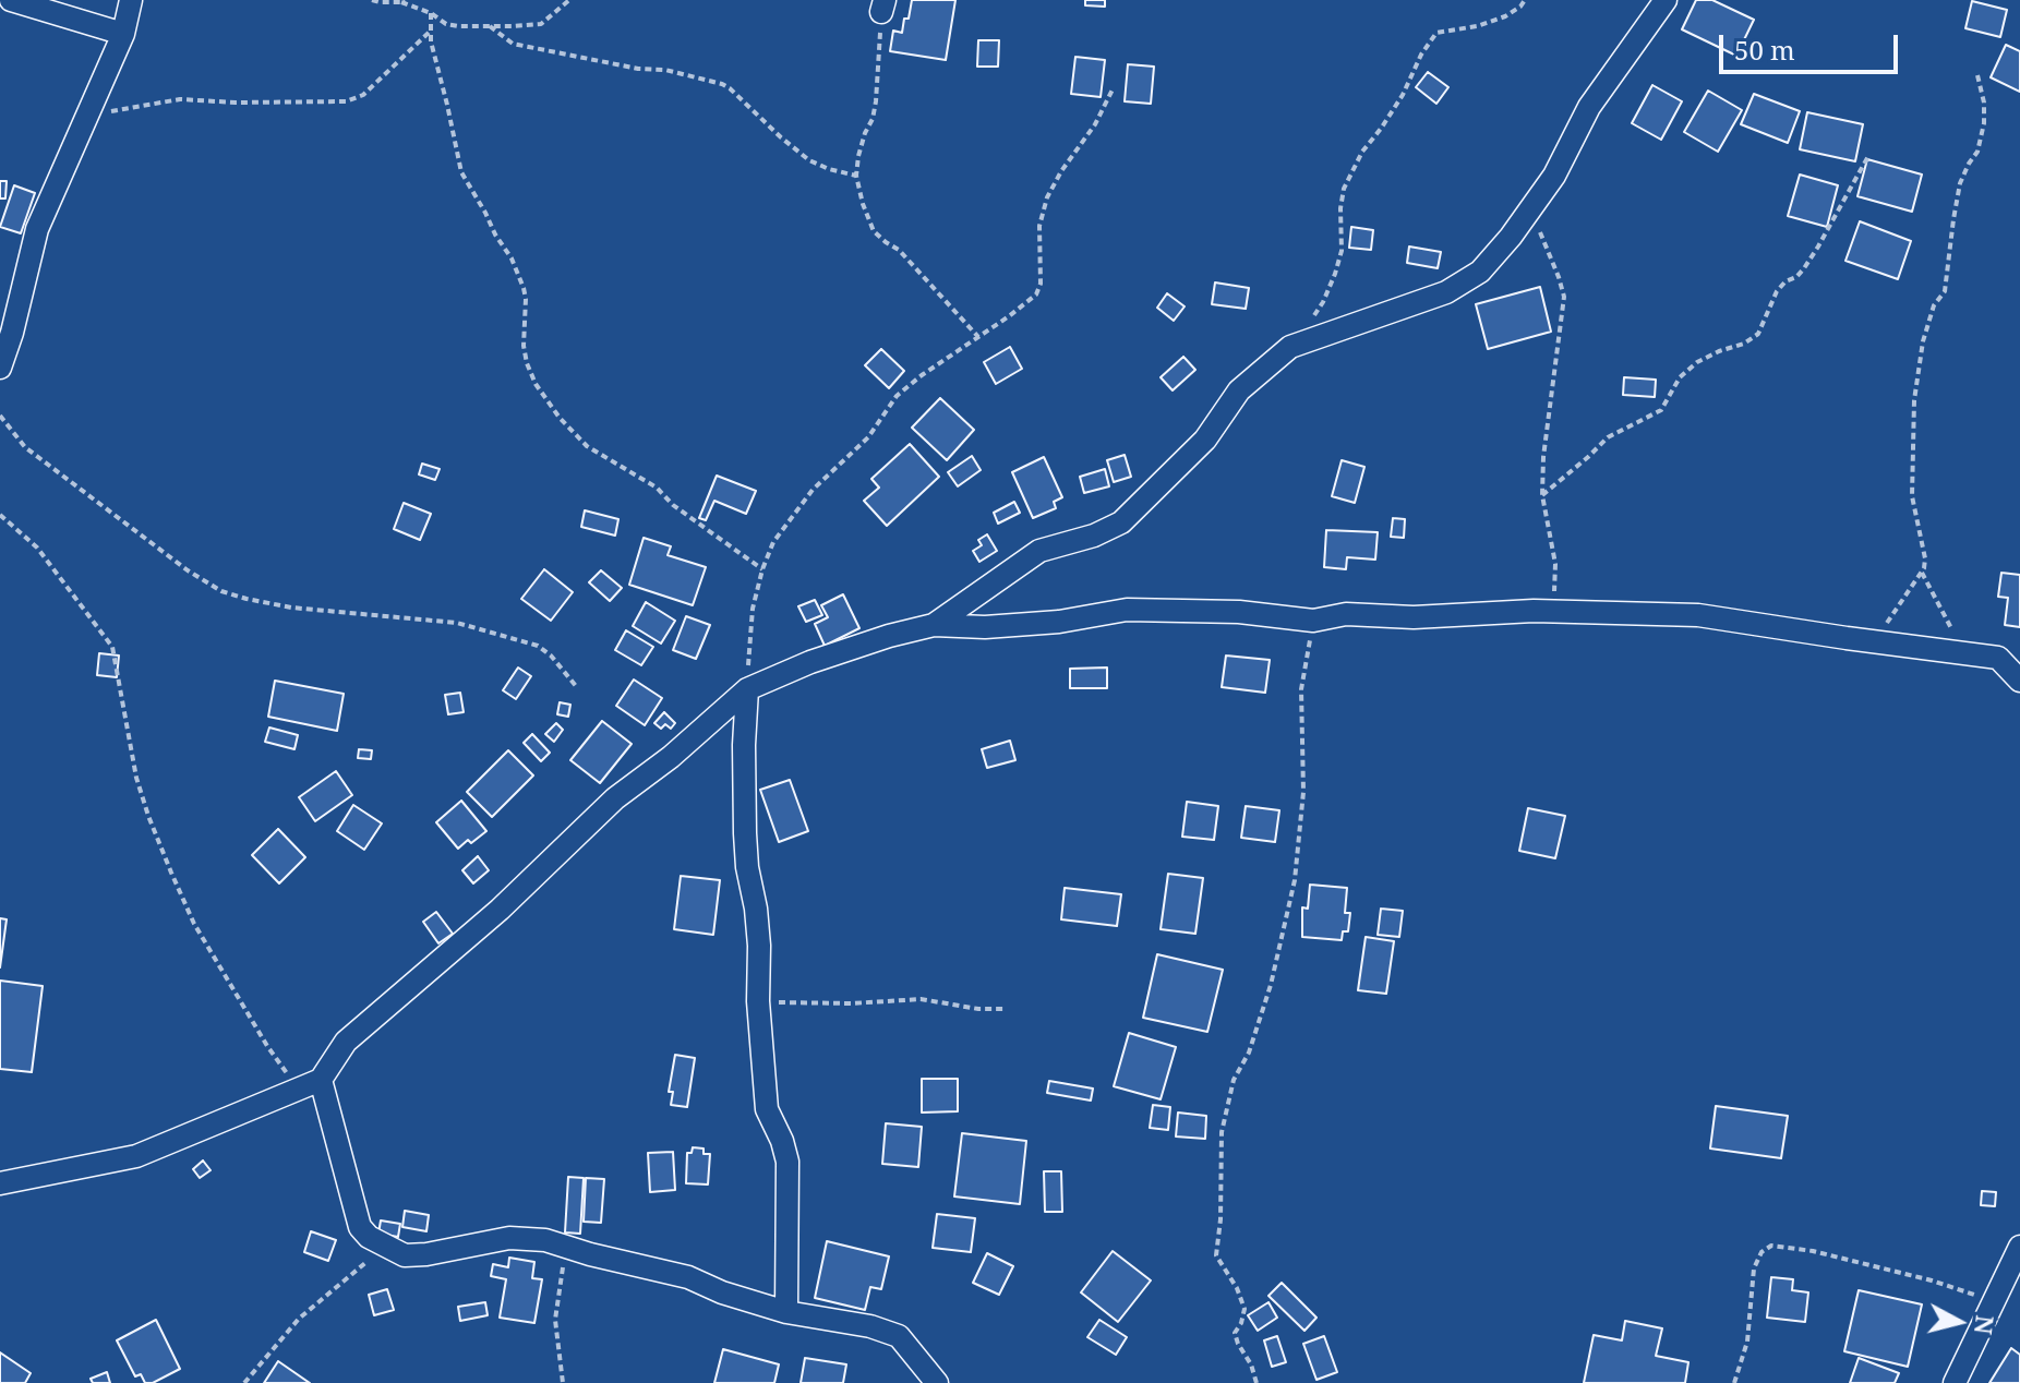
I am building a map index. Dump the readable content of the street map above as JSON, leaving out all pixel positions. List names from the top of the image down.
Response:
{
  "scale_bar": "50 m",
  "north": "right"
}
